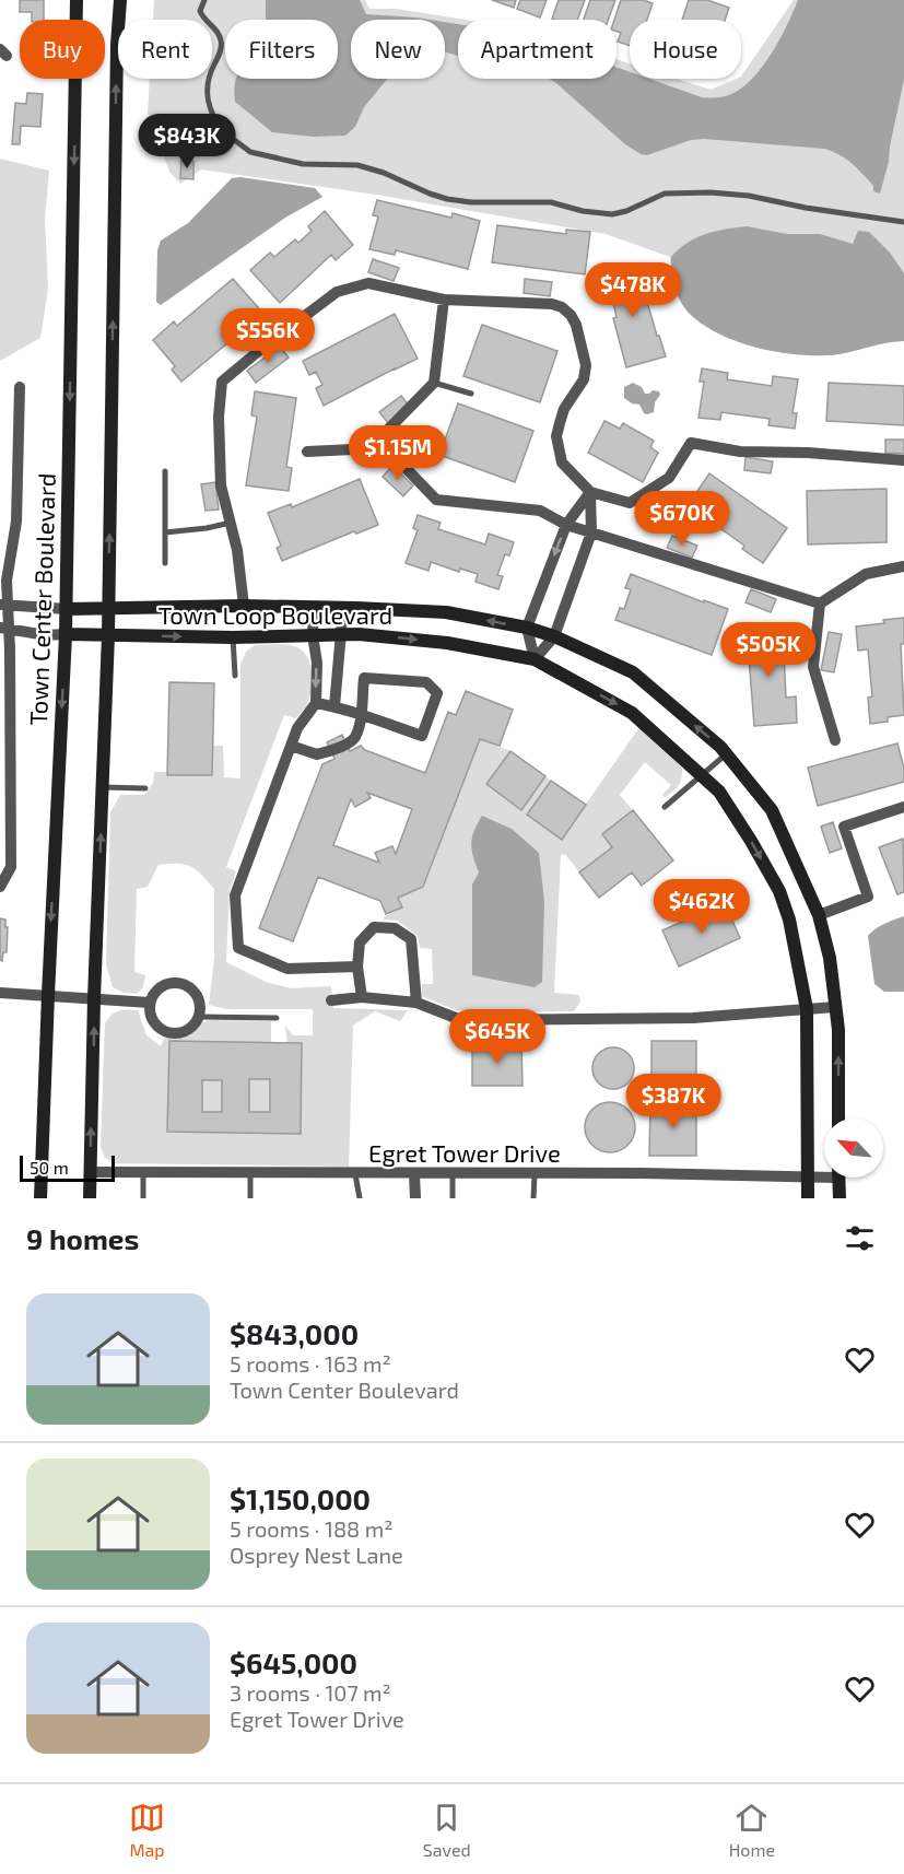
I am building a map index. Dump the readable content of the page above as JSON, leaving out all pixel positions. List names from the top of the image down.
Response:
{
  "streets": {
    "main road": ["Town Center Boulevard", "Town Loop Boulevard"],
    "street": ["Egret Tower Drive"]
  },
  "crossings": [
    ["Town Center Boulevard", "Town Loop Boulevard"],
    ["Town Loop Boulevard", "Egret Tower Drive"]
  ],
  "scale_bar": "50 m",
  "north": "top left",
  "page": {
    "chip": [
      "Buy",
      "Rent",
      "Filters",
      "New",
      "Apartment",
      "House"
    ],
    "price": [
      "$843K",
      "$478K",
      "$556K",
      "$1.15M",
      "$670K",
      "$505K",
      "$462K",
      "$645K",
      "$387K"
    ],
    "scale": "50 m",
    "heading": "9 homes",
    "list": [
      {
        "name": "$843,000",
        "note": "5 rooms · 163 m² · Town Center Boulevard"
      },
      {
        "name": "$1,150,000",
        "note": "5 rooms · 188 m² · Osprey Nest Lane"
      },
      {
        "name": "$645,000",
        "note": "3 rooms · 107 m² · Egret Tower Drive"
      }
    ],
    "tabs": ["Map", "Saved", "Home"]
  }
}
